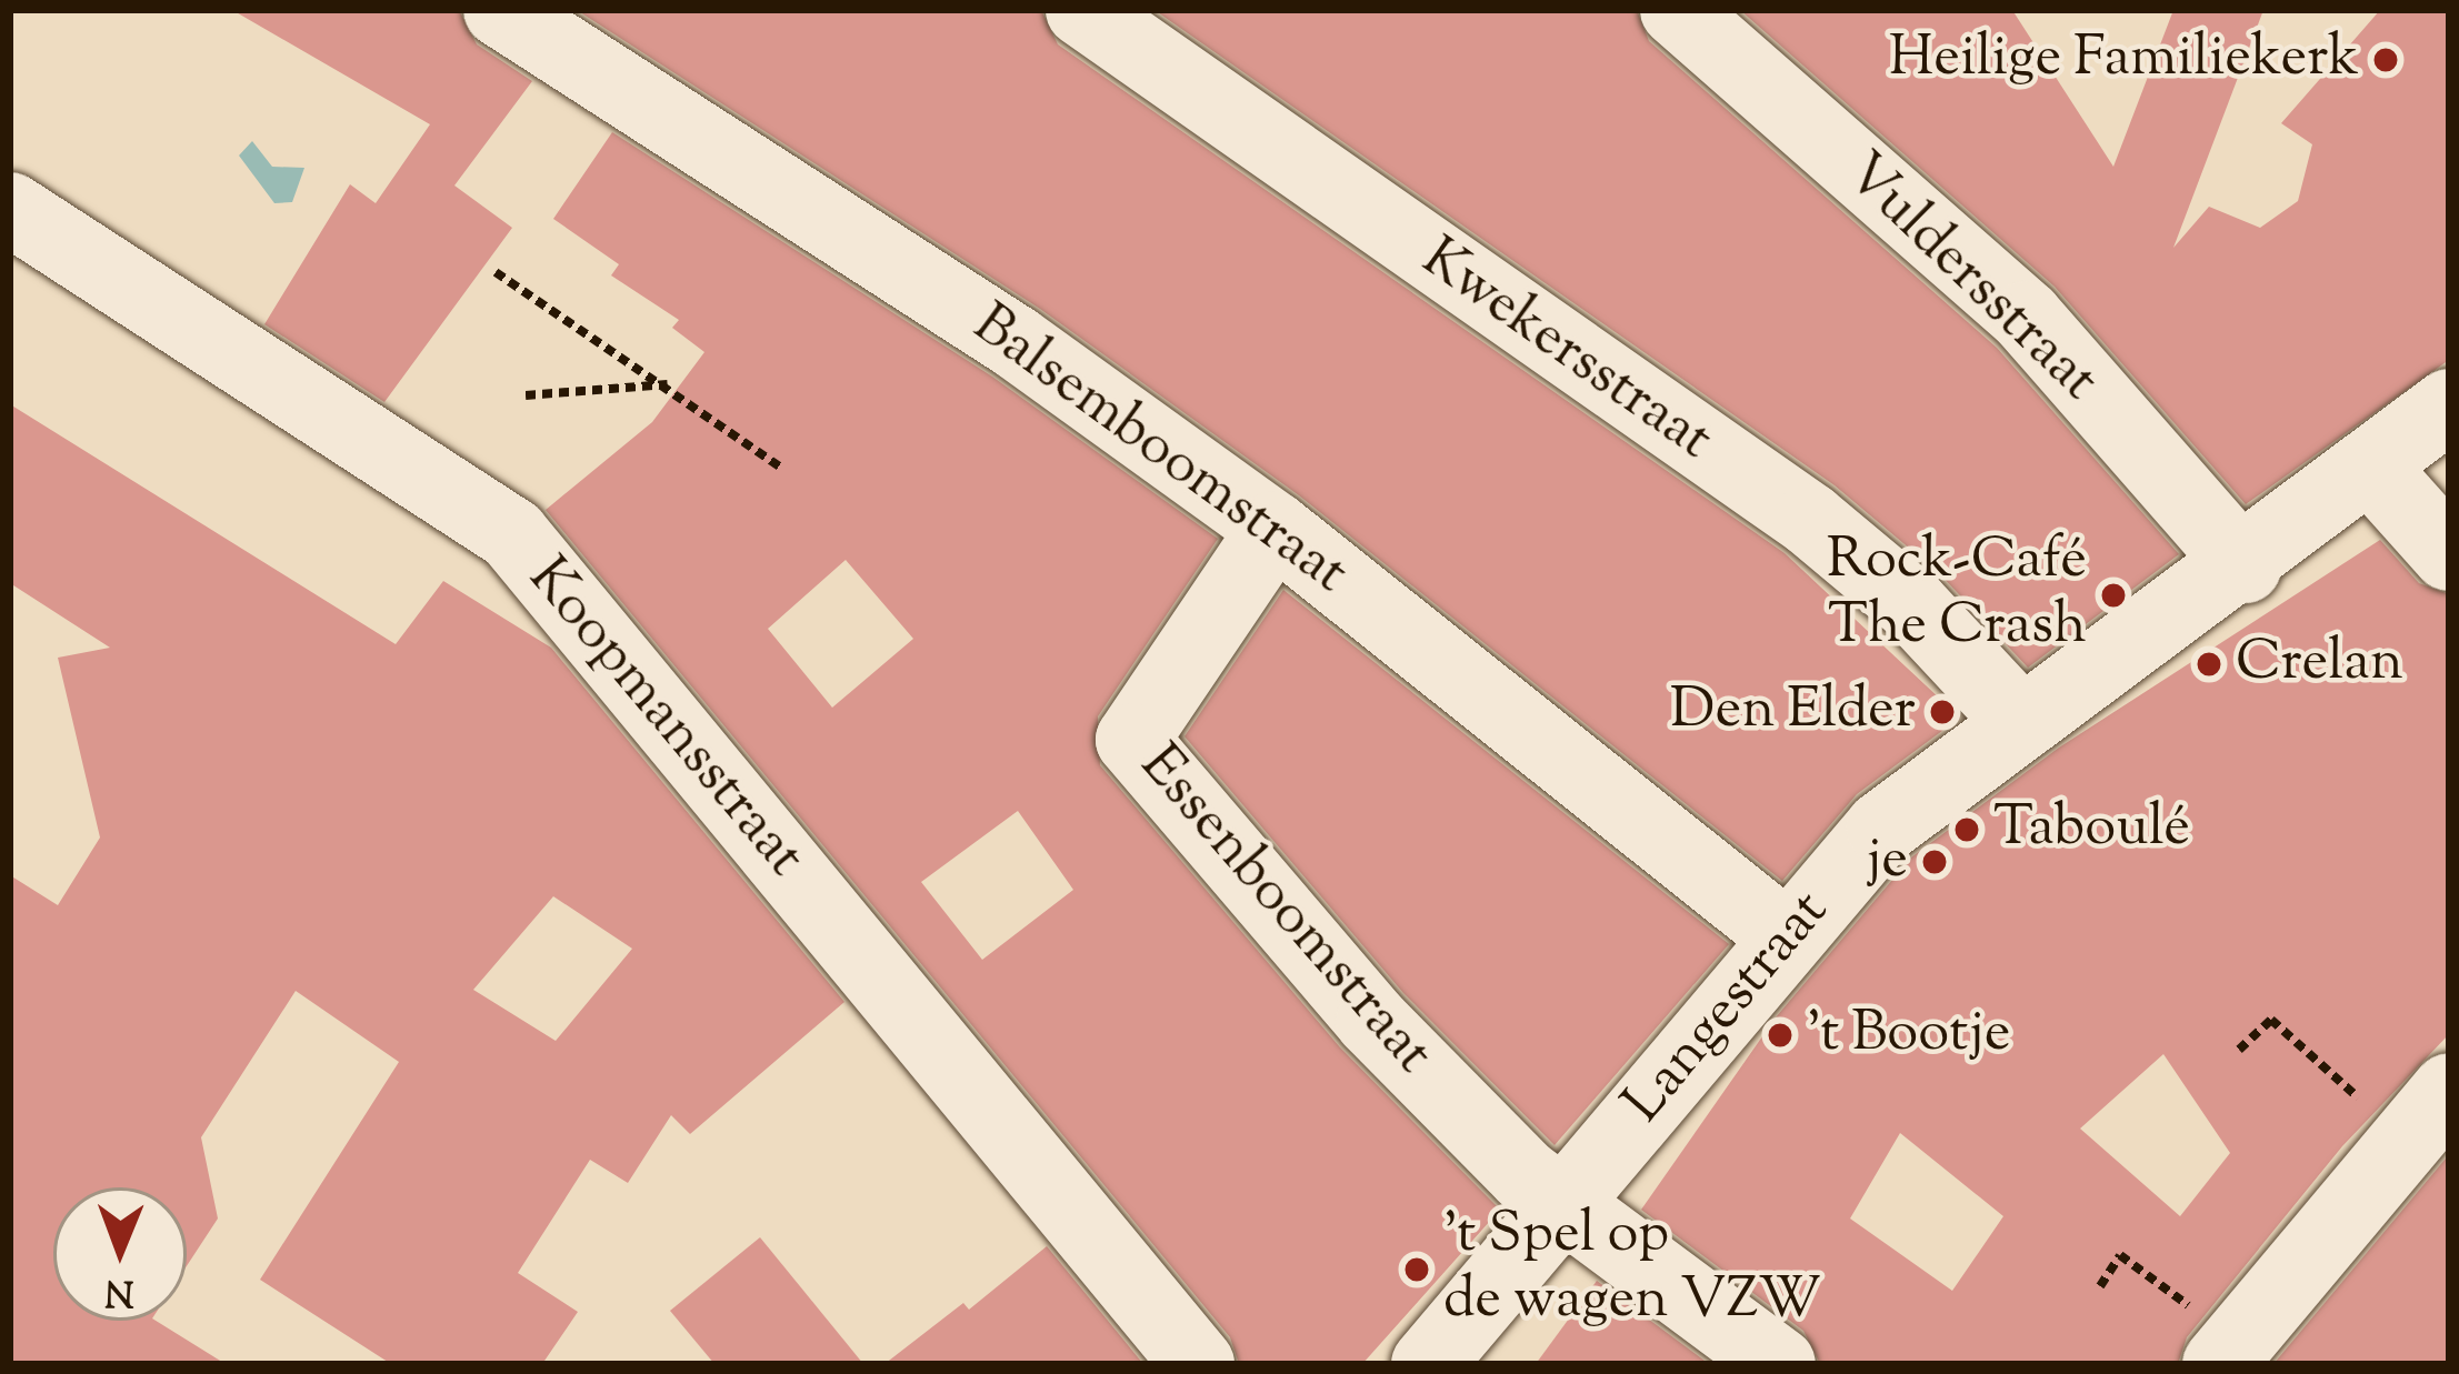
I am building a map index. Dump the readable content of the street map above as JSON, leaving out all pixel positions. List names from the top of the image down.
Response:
{
  "streets": {
    "street": [
      "Vuldersstraat",
      "Kwekersstraat",
      "Balsemboomstraat",
      "Koopmansstraat",
      "Essenboomstraat",
      "Langestraat"
    ]
  },
  "crossings": [
    ["Vuldersstraat", "Langestraat"],
    ["Kwekersstraat", "Langestraat"],
    ["Balsemboomstraat", "Essenboomstraat"],
    ["Balsemboomstraat", "Langestraat"],
    ["Essenboomstraat", "Langestraat"]
  ],
  "places": [
    "Heilige Familiekerk",
    "Rock-Café The Crash",
    "Crelan",
    "Den Elder",
    "Taboulé",
    "je",
    "'t Bootje",
    "'t Spel op de wagen VZW"
  ],
  "north": "bottom"
}
